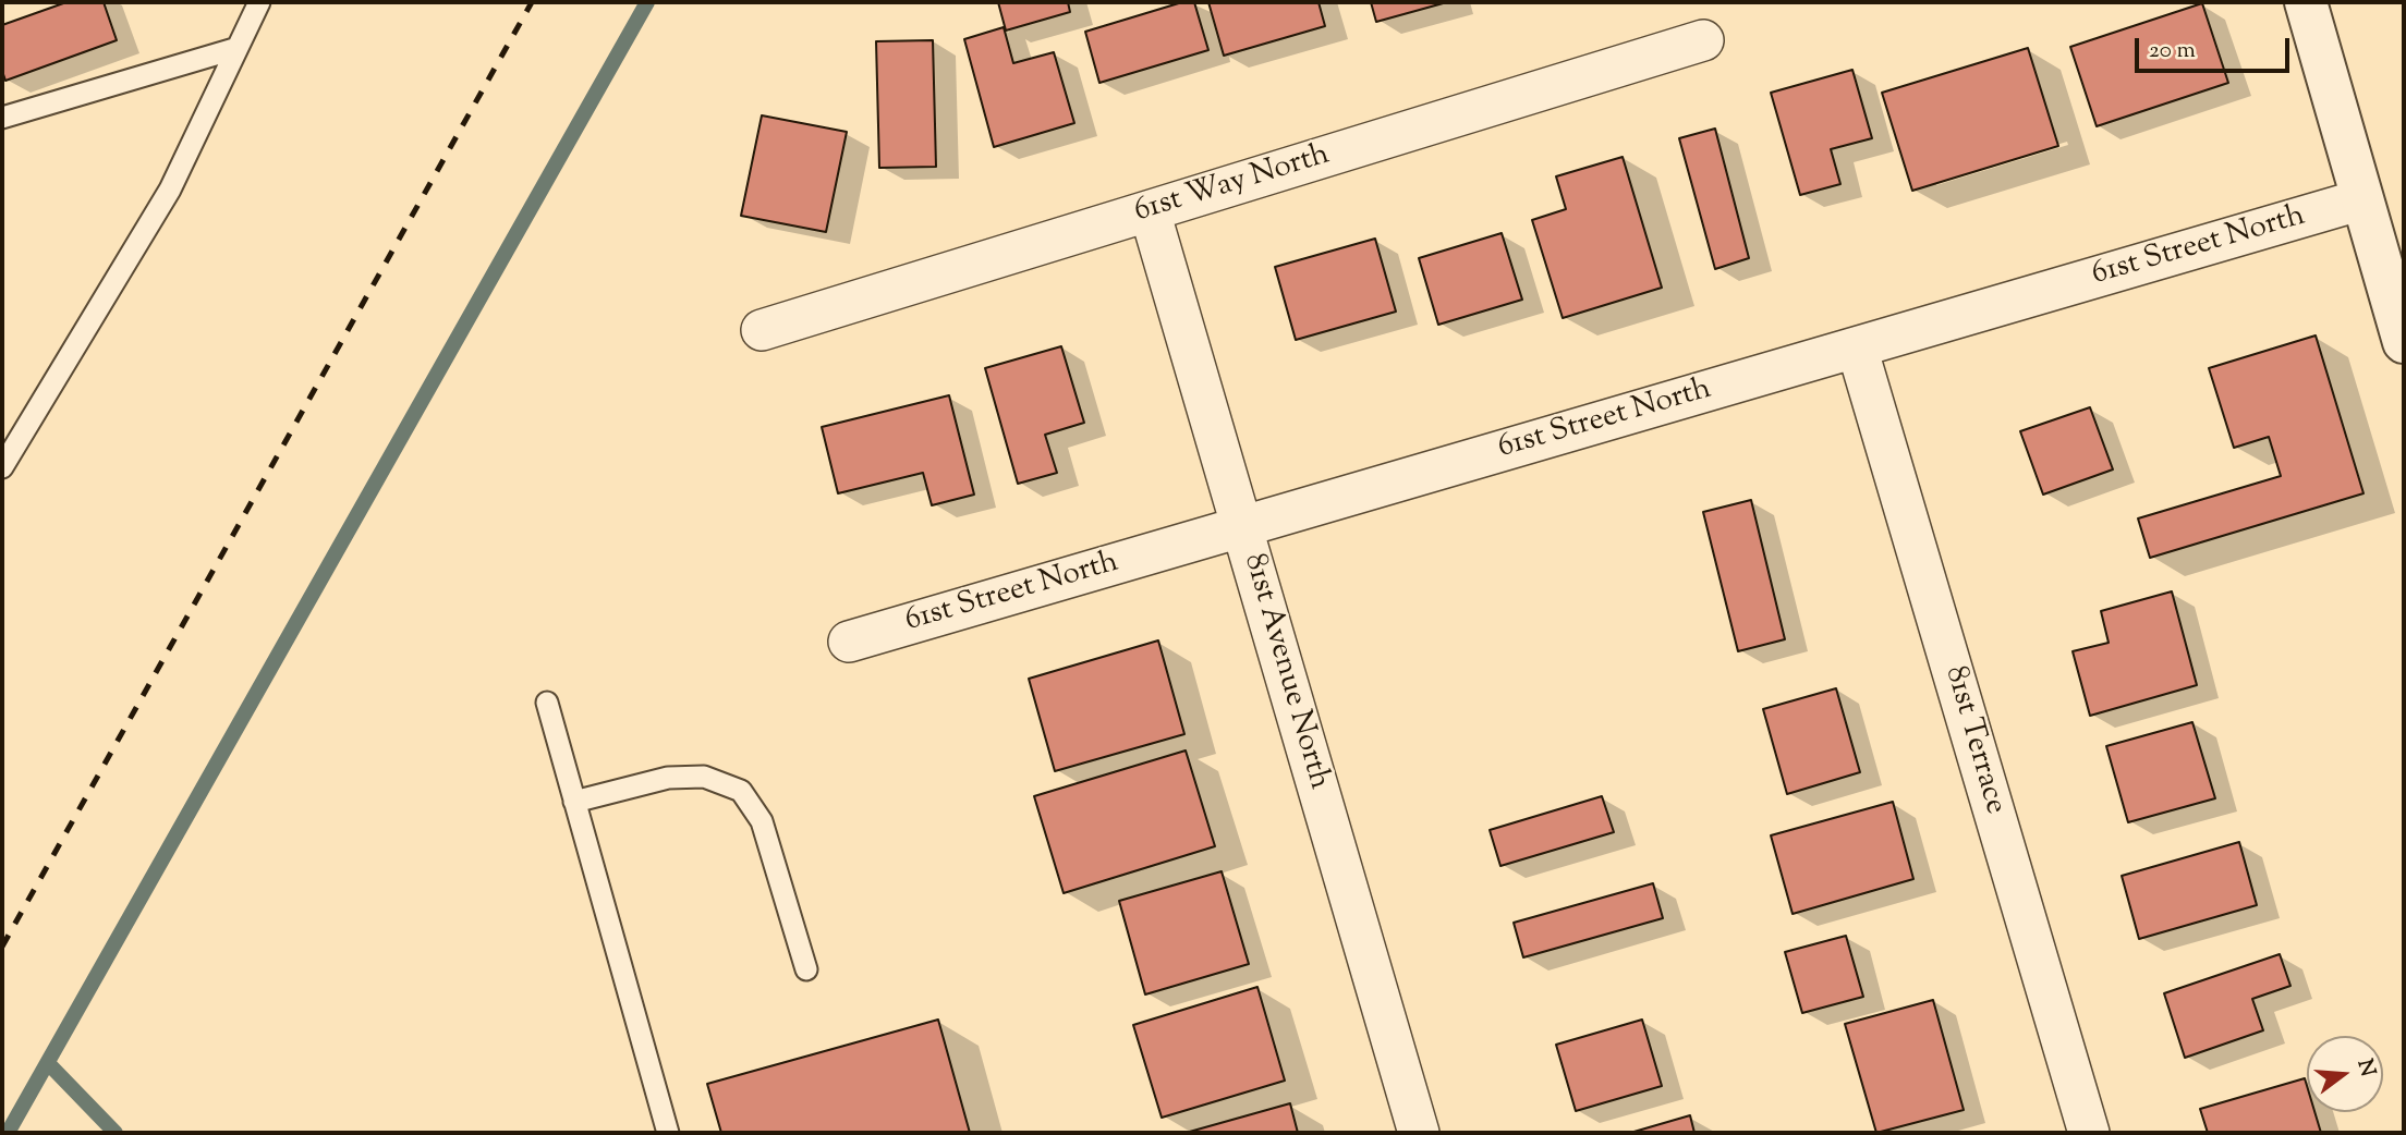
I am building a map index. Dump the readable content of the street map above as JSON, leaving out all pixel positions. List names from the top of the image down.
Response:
{
  "streets": {
    "street": [
      "61st Way North",
      "61st Street North",
      "81st Avenue North",
      "81st Terrace"
    ]
  },
  "crossings": [
    ["61st Way North", "81st Avenue North"],
    ["61st Street North", "81st Avenue North"],
    ["61st Street North", "81st Terrace"]
  ],
  "scale_bar": "20 m",
  "north": "right"
}
